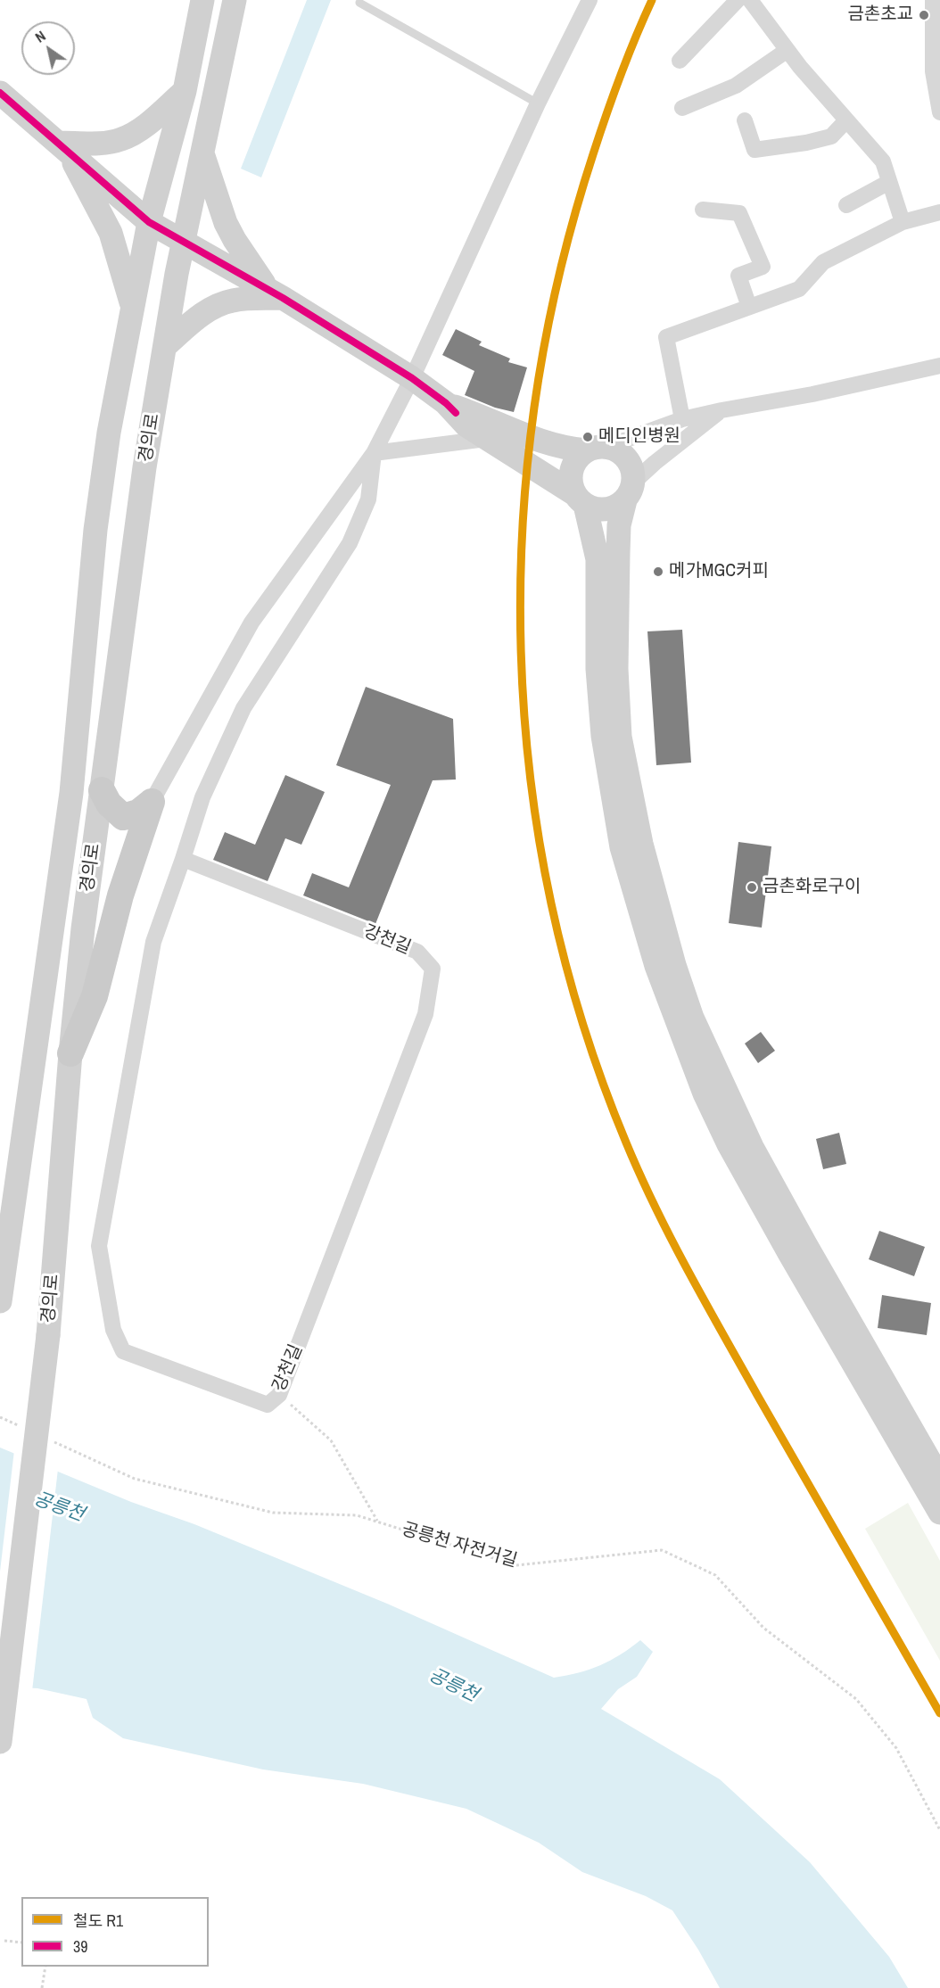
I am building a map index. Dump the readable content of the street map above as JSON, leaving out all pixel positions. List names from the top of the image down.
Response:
{
  "streets": {
    "main road": ["경의로"],
    "street": ["강천길"],
    "path": ["공릉천 자전거길"]
  },
  "water": ["공릉천"],
  "places": [
    "금촌초교",
    "메디인병원",
    "메가MGC커피",
    "금촌화로구이"
  ],
  "lines": ["rail line R1", "transit line 39"],
  "legend": ["철도 R1", "39"],
  "north": "top left"
}
